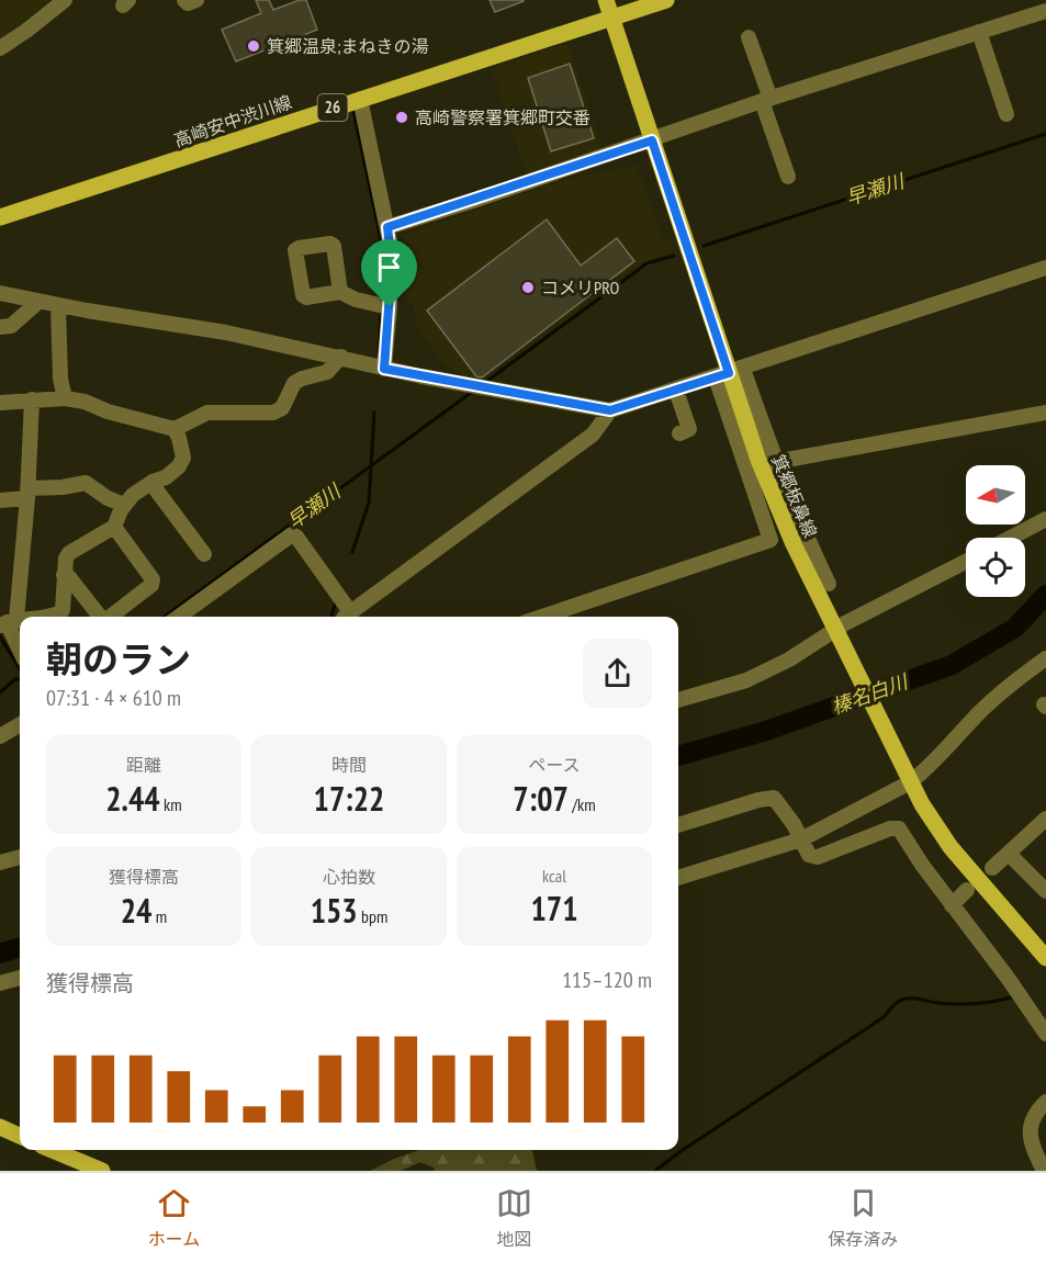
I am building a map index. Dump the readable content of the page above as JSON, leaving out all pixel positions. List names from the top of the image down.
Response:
{
  "streets": {
    "main road": ["26", "高崎安中渋川線", "箕郷板鼻線"]
  },
  "crossings": [
    ["高崎安中渋川線", "箕郷板鼻線"]
  ],
  "water": ["早瀬川", "榛名白川"],
  "places": ["箕郷温泉;まねきの湯", "高崎警察署箕郷町交番", "コメリPRO"],
  "north": "left",
  "page": {
    "heading": ["朝のラン", "07:31 · 4 × 610 m"],
    "stats": [
      ["距離", "2.44 km"],
      ["時間", "17:22"],
      ["ペース", "7:07 /km"],
      ["獲得標高", "24 m"],
      ["心拍数", "153 bpm"],
      ["kcal", "171"]
    ],
    "chart": ["獲得標高", "115–120 m"],
    "tabs": ["ホーム", "地図", "保存済み"]
  }
}
